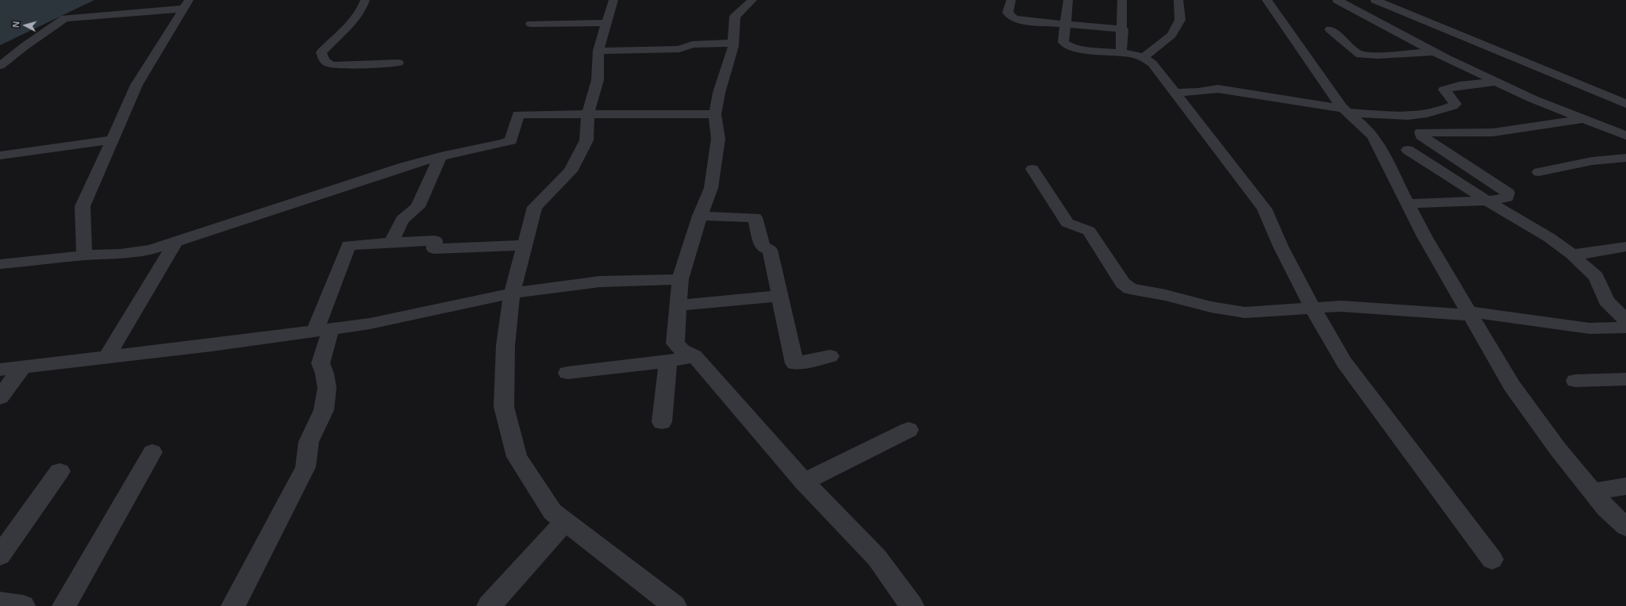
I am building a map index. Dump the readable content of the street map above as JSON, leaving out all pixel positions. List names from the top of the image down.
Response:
{
  "north": "left"
}
